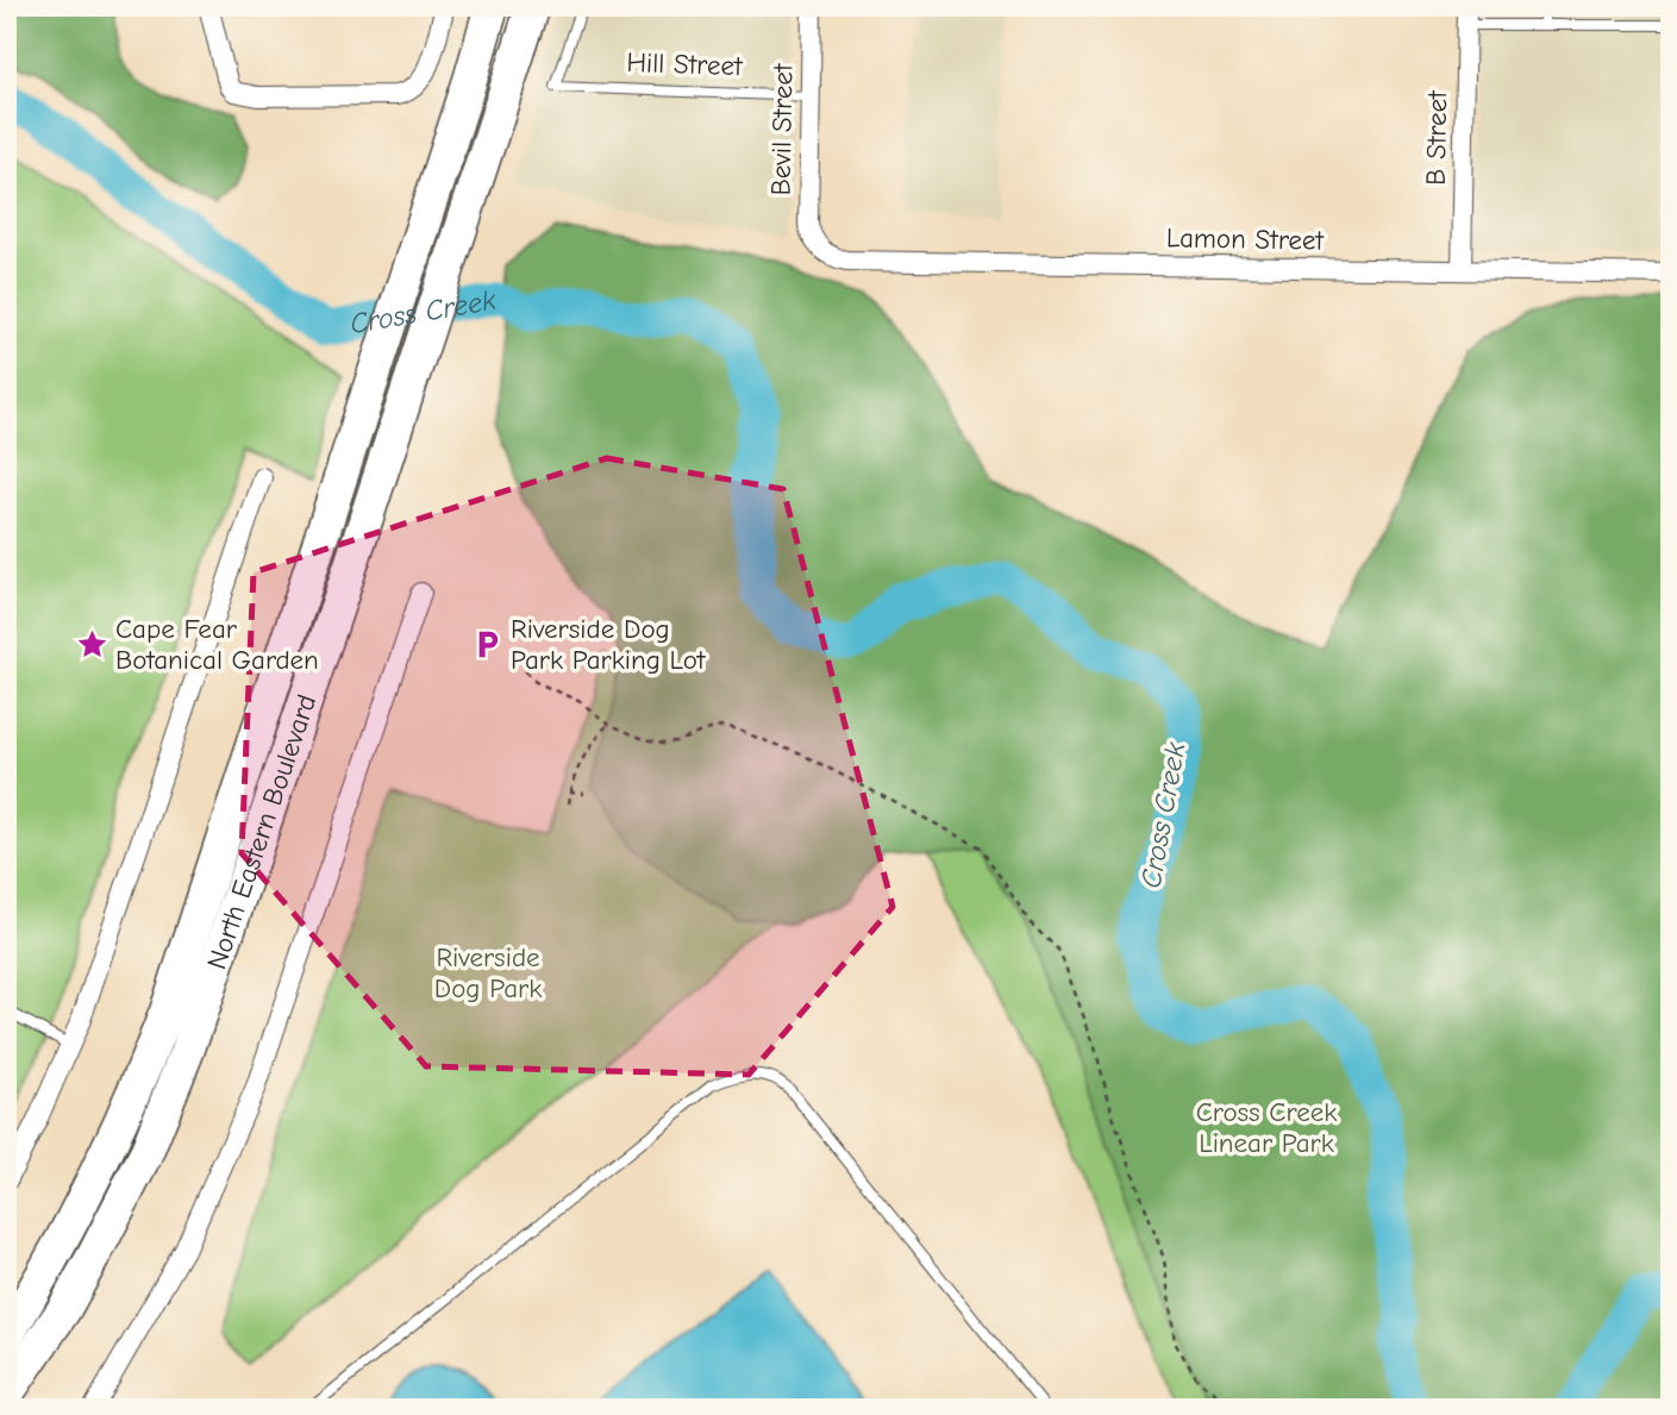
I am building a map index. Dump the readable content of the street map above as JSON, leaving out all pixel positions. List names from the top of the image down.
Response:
{
  "streets": {
    "highway": ["North Eastern Boulevard"],
    "street": ["Bevil Street", "B Street", "Lamon Street"],
    "lane": ["Hill Street"]
  },
  "crossings": [
    ["Hill Street", "Bevil Street"],
    ["Bevil Street", "Lamon Street"],
    ["B Street", "Lamon Street"]
  ],
  "water": ["Cross Creek"],
  "parks": ["Riverside Dog Park", "Cross Creek Linear Park"],
  "places": {
    "place": ["Cape Fear Botanical Garden"],
    "parking": ["Riverside Dog Park Parking Lot"]
  }
}
